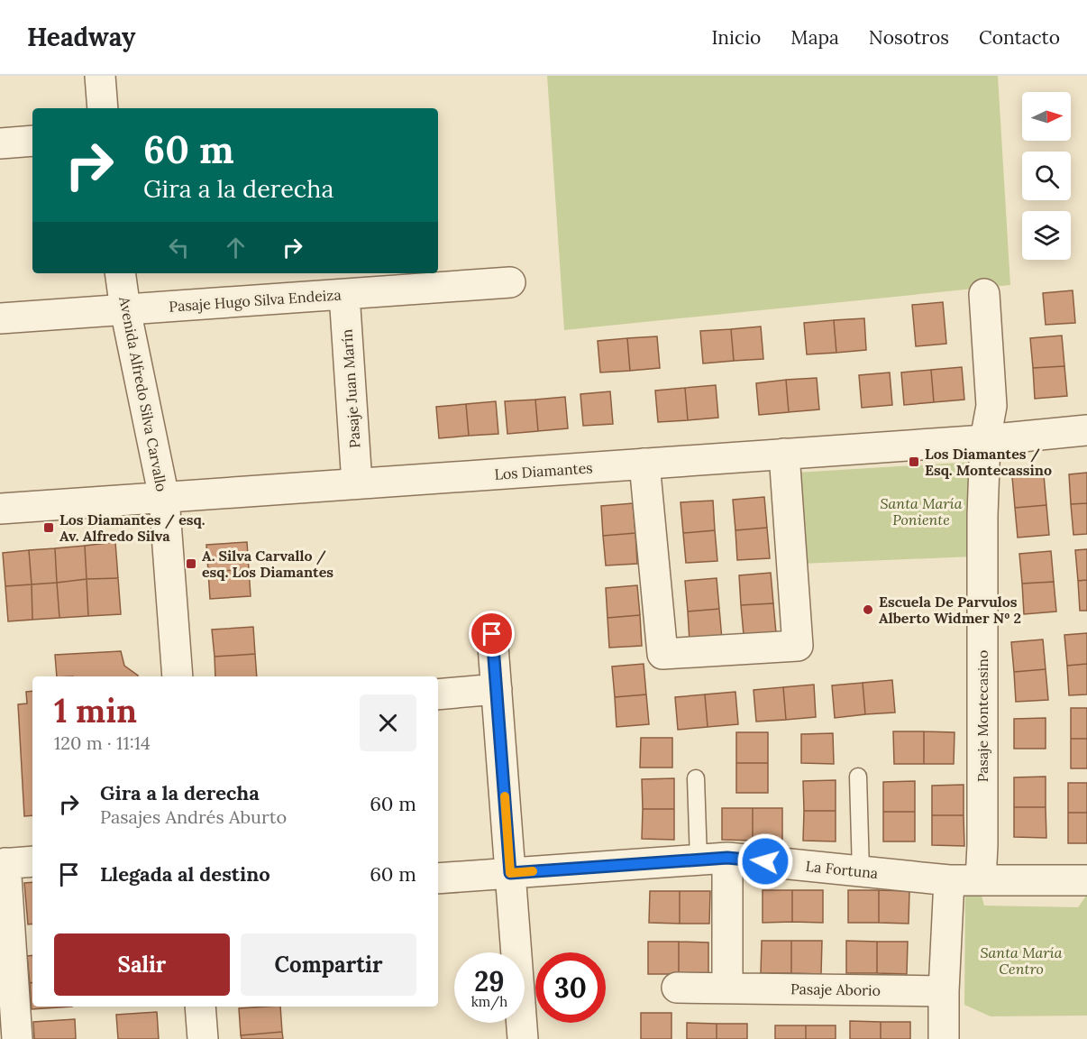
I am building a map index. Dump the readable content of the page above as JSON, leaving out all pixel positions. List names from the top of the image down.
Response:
{
  "streets": {
    "street": [
      "Pasaje Hugo Silva Endeiza",
      "Pasaje Juan Marín",
      "Avenida Alfredo Silva Carvallo",
      "Los Diamantes",
      "Pasaje Montecasino",
      "La Fortuna",
      "Pasaje Aborio"
    ]
  },
  "crossings": [
    ["Pasaje Hugo Silva Endeiza", "Pasaje Juan Marín"],
    ["Pasaje Hugo Silva Endeiza", "Avenida Alfredo Silva Carvallo"],
    ["Pasaje Juan Marín", "Los Diamantes"],
    ["Avenida Alfredo Silva Carvallo", "Los Diamantes"],
    ["Los Diamantes", "Pasaje Montecasino"],
    ["Pasaje Montecasino", "La Fortuna"]
  ],
  "parks": ["Santa María Poniente", "Santa María Centro"],
  "places": {
    "transit": ["Los Diamantes / Esq. Montecassino", "Los Diamantes / esq. Av. Alfredo Silva", "A. Silva Carvallo / esq. Los Diamantes"],
    "other": ["Escuela De Parvulos Alberto Widmer Nº 2"]
  },
  "north": "right",
  "page": {
    "header": "Headway",
    "nav": [
      "Inicio",
      "Mapa",
      "Nosotros",
      "Contacto"
    ],
    "turn": ["60 m", "Gira a la derecha"],
    "heading": ["1 min", "120 m · 11:14"],
    "list": [
      {
        "name": "Gira a la derecha",
        "note": "Pasajes Andrés Aburto",
        "value": "60 m"
      },
      {
        "name": "Llegada al destino",
        "value": "60 m"
      }
    ],
    "buttons": ["Salir", "Compartir"],
    "speed": "29 km/h",
    "limit": "30"
  }
}
